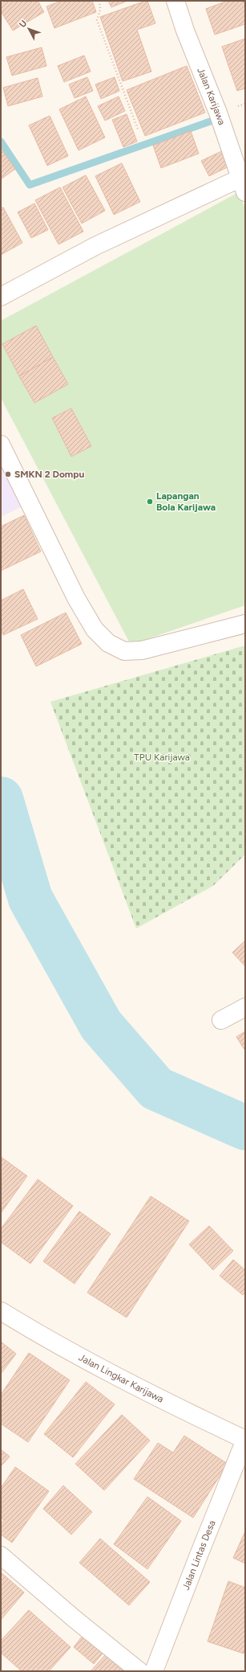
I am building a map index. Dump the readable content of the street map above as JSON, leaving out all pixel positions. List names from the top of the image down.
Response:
{
  "streets": {
    "street": ["Jalan Karijawa", "Jalan Lingkar Karijawa", "Jalan Lintas Desa"]
  },
  "crossings": [
    ["Jalan Lingkar Karijawa", "Jalan Lintas Desa"]
  ],
  "parks": ["TPU Karijawa"],
  "places": ["SMKN 2 Dompu", "Lapangan Bola Karijawa"],
  "north": "top left"
}
